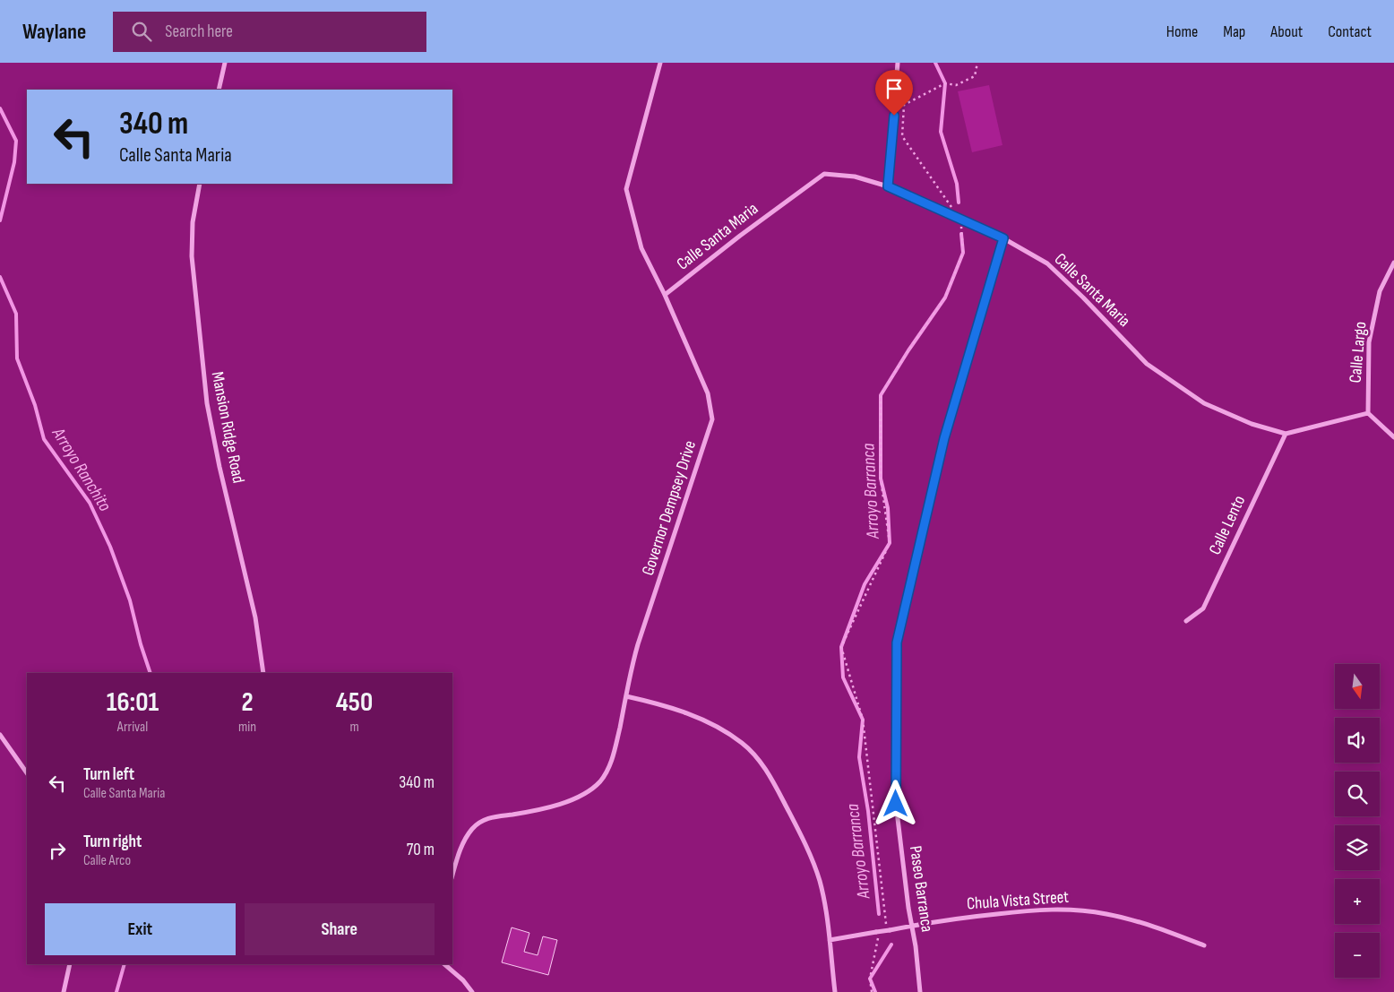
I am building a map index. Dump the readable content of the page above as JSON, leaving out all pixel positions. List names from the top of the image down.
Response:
{
  "streets": {
    "street": [
      "Calle Santa Maria",
      "Calle Largo",
      "Mansion Ridge Road",
      "Governor Dempsey Drive",
      "Calle Lento",
      "Paseo Barranca",
      "Chula Vista Street"
    ]
  },
  "crossings": [
    ["Calle Santa Maria", "Calle Largo"],
    ["Calle Santa Maria", "Governor Dempsey Drive"],
    ["Calle Santa Maria", "Calle Lento"],
    ["Calle Santa Maria", "Paseo Barranca"],
    ["Paseo Barranca", "Chula Vista Street"]
  ],
  "water": ["Arroyo Ranchito", "Arroyo Barranca"],
  "north": "bottom",
  "page": {
    "header": "Waylane",
    "search": "Search here",
    "nav": [
      "Home",
      "Map",
      "About",
      "Contact"
    ],
    "turn": ["340 m", "Calle Santa Maria"],
    "map_buttons": ["+", "−"],
    "eta": [
      "16:01",
      "Arrival",
      "2",
      "min",
      "450",
      "m"
    ],
    "list": [
      {
        "name": "Turn left",
        "note": "Calle Santa Maria",
        "value": "340 m"
      },
      {
        "name": "Turn right",
        "note": "Calle Arco",
        "value": "70 m"
      }
    ],
    "buttons": ["Exit", "Share"]
  }
}
